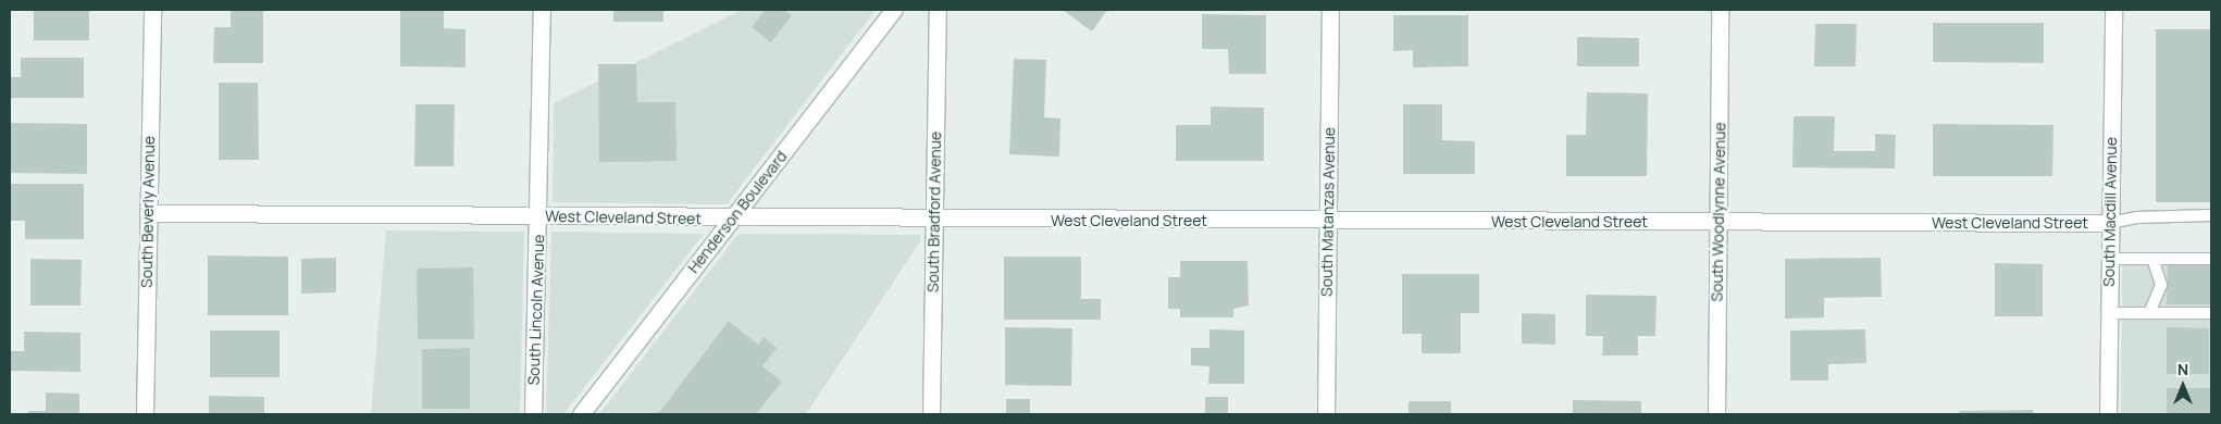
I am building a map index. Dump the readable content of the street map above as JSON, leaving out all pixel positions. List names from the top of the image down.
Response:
{
  "streets": {
    "street": [
      "South Beverly Avenue",
      "Henderson Boulevard",
      "South Bradford Avenue",
      "South Matanzas Avenue",
      "South Woodlynne Avenue",
      "South Macdill Avenue",
      "West Cleveland Street",
      "South Lincoln Avenue"
    ]
  },
  "crossings": [
    ["South Beverly Avenue", "West Cleveland Street"],
    ["Henderson Boulevard", "West Cleveland Street"],
    ["South Bradford Avenue", "West Cleveland Street"],
    ["South Matanzas Avenue", "West Cleveland Street"],
    ["South Woodlynne Avenue", "West Cleveland Street"],
    ["South Macdill Avenue", "West Cleveland Street"],
    ["West Cleveland Street", "South Lincoln Avenue"]
  ],
  "north": "top"
}
